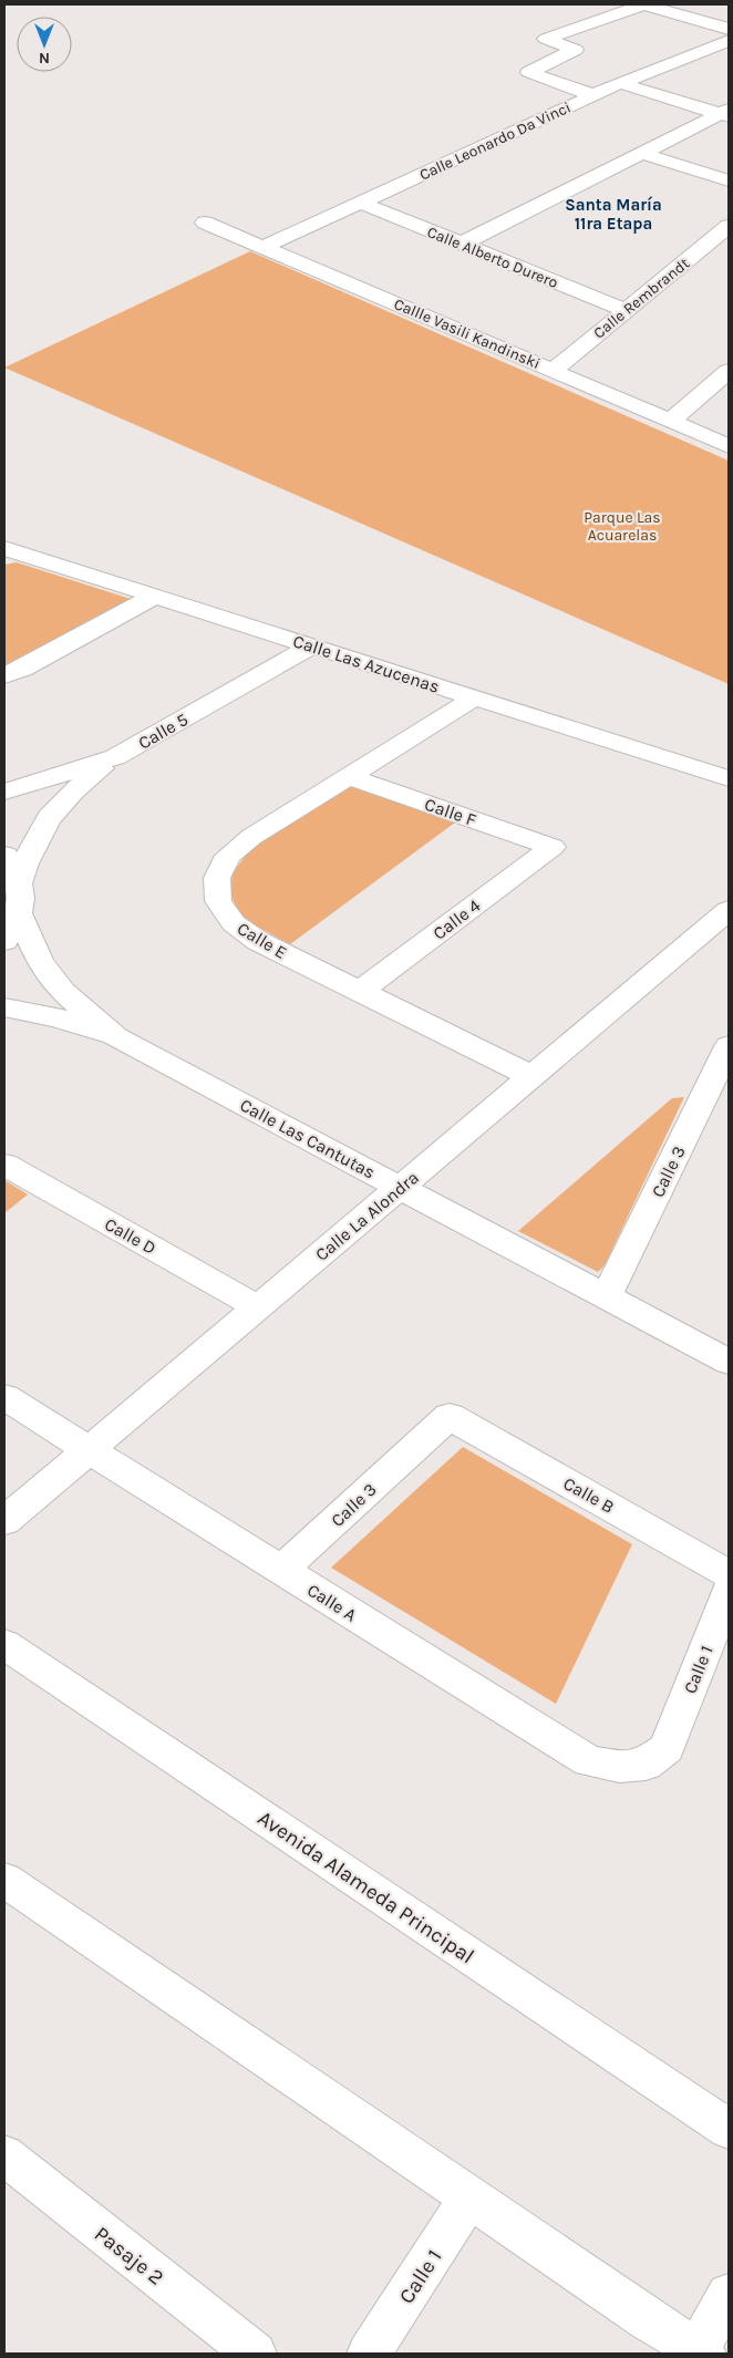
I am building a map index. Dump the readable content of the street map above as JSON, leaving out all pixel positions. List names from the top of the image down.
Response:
{
  "streets": {
    "street": [
      "Calle Leonardo Da Vinci",
      "Calle Alberto Durero",
      "Calle Rembrandt",
      "Callle Vasili Kandinski",
      "Calle Las Azucenas",
      "Calle 5",
      "Calle F",
      "Calle 4",
      "Calle E",
      "Calle Las Cantutas",
      "Calle 3",
      "Calle La Alondra",
      "Calle D",
      "Calle B",
      "Calle A",
      "Calle 1",
      "Avenida Alameda Principal",
      "Pasaje 2"
    ]
  },
  "crossings": [
    ["Calle Leonardo Da Vinci", "Calle Alberto Durero"],
    ["Calle Leonardo Da Vinci", "Callle Vasili Kandinski"],
    ["Calle Alberto Durero", "Calle Rembrandt"],
    ["Calle Rembrandt", "Callle Vasili Kandinski"],
    ["Calle Las Azucenas", "Calle 5"],
    ["Calle Las Azucenas", "Calle E"],
    ["Calle F", "Calle 4"],
    ["Calle F", "Calle E"],
    ["Calle 4", "Calle E"],
    ["Calle E", "Calle La Alondra"],
    ["Calle Las Cantutas", "Calle 3"],
    ["Calle Las Cantutas", "Calle La Alondra"],
    ["Calle 3", "Calle B"],
    ["Calle 3", "Calle A"],
    ["Calle La Alondra", "Calle D"],
    ["Calle La Alondra", "Calle A"],
    ["Calle A", "Calle 1"]
  ],
  "districts": ["Santa María 11ra Etapa"],
  "parks": ["Parque Las Acuarelas"],
  "north": "bottom"
}
